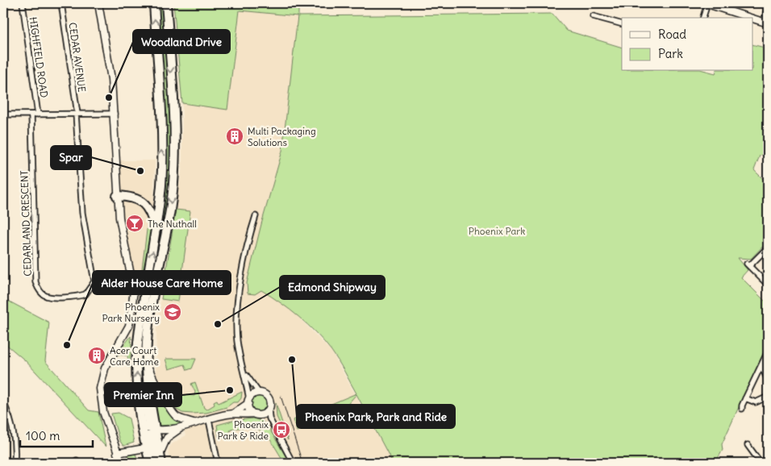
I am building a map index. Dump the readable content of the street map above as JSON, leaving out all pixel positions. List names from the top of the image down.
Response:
{
  "streets": {
    "street": ["HIGHFIELD ROAD", "CEDAR AVENUE", "CEDARLAND CRESCENT"]
  },
  "crossings": [
    ["CEDAR AVENUE", "CEDARLAND CRESCENT"]
  ],
  "parks": ["Phoenix Park"],
  "places": {
    "other": [
      "Woodland Drive",
      "Spar",
      "Edmond Shipway",
      "Alder House Care Home",
      "Phoenix Park, Park and Ride",
      "Premier Inn"
    ],
    "building": ["Multi Packaging Solutions", "Acer Court Care Home"],
    "bar": ["The Nuthall"],
    "school or university": ["Phoenix Park Nursery"],
    "bus stop": ["Phoenix Park & Ride"]
  },
  "legend": ["Road", "Park"],
  "scale_bar": "100 m"
}
